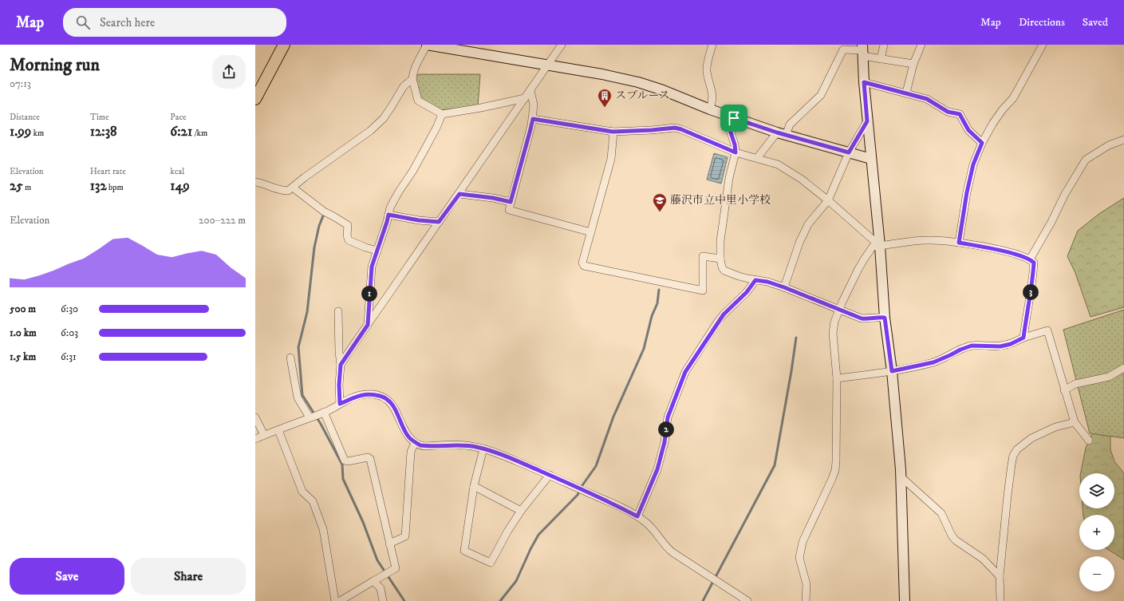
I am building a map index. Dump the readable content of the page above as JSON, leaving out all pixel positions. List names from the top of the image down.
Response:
{
  "places": {
    "building": ["スプルース"],
    "school or university": ["藤沢市立中里小学校"]
  },
  "page": {
    "header": "Map",
    "search": "Search here",
    "nav": ["Map", "Directions", "Saved"],
    "heading": ["Morning run", "07:13"],
    "stats": [
      ["Distance", "1.99 km"],
      ["Time", "12:38"],
      ["Pace", "6:21 /km"],
      ["Elevation", "25 m"],
      ["Heart rate", "132 bpm"],
      ["kcal", "149"]
    ],
    "chart": ["Elevation", "200–222 m"],
    "pins": ["3", "1", "2"],
    "list": [
      {
        "name": "500 m",
        "note": "6:30"
      },
      {
        "name": "1.0 km",
        "note": "6:03"
      },
      {
        "name": "1.5 km",
        "note": "6:31"
      }
    ],
    "map_buttons": ["+", "−"],
    "buttons": ["Save", "Share"]
  }
}
